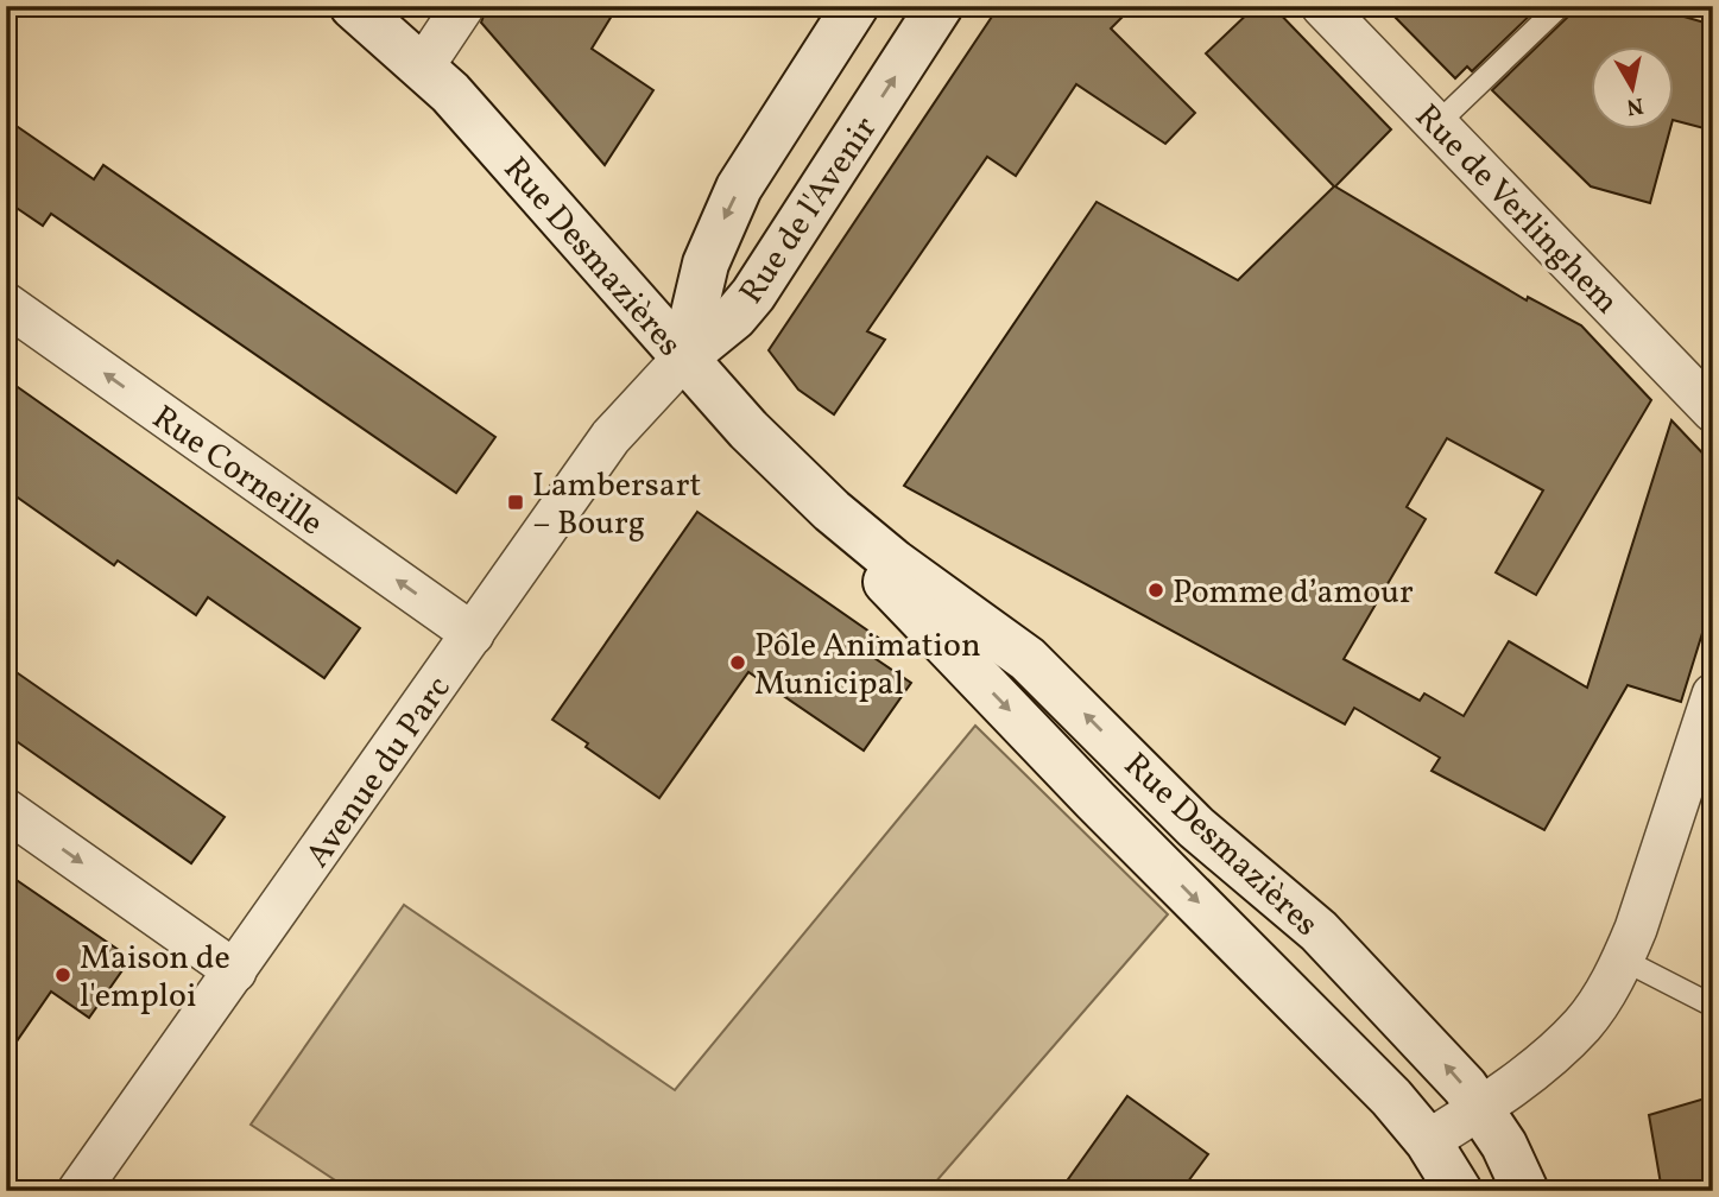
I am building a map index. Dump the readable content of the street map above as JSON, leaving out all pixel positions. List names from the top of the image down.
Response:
{
  "streets": {
    "street": [
      "Rue de Verlinghem",
      "Rue de l'Avenir",
      "Rue Desmazières",
      "Rue Corneille",
      "Avenue du Parc"
    ]
  },
  "crossings": [
    ["Rue de l'Avenir", "Rue Desmazières"],
    ["Rue de l'Avenir", "Avenue du Parc"],
    ["Rue Desmazières", "Avenue du Parc"],
    ["Rue Corneille", "Avenue du Parc"]
  ],
  "one_way": ["Rue Corneille"],
  "places": {
    "transit": ["Lambersart – Bourg"],
    "other": ["Pomme d’amour", "Pôle Animation Municipal", "Maison de l'emploi"]
  },
  "north": "bottom"
}
